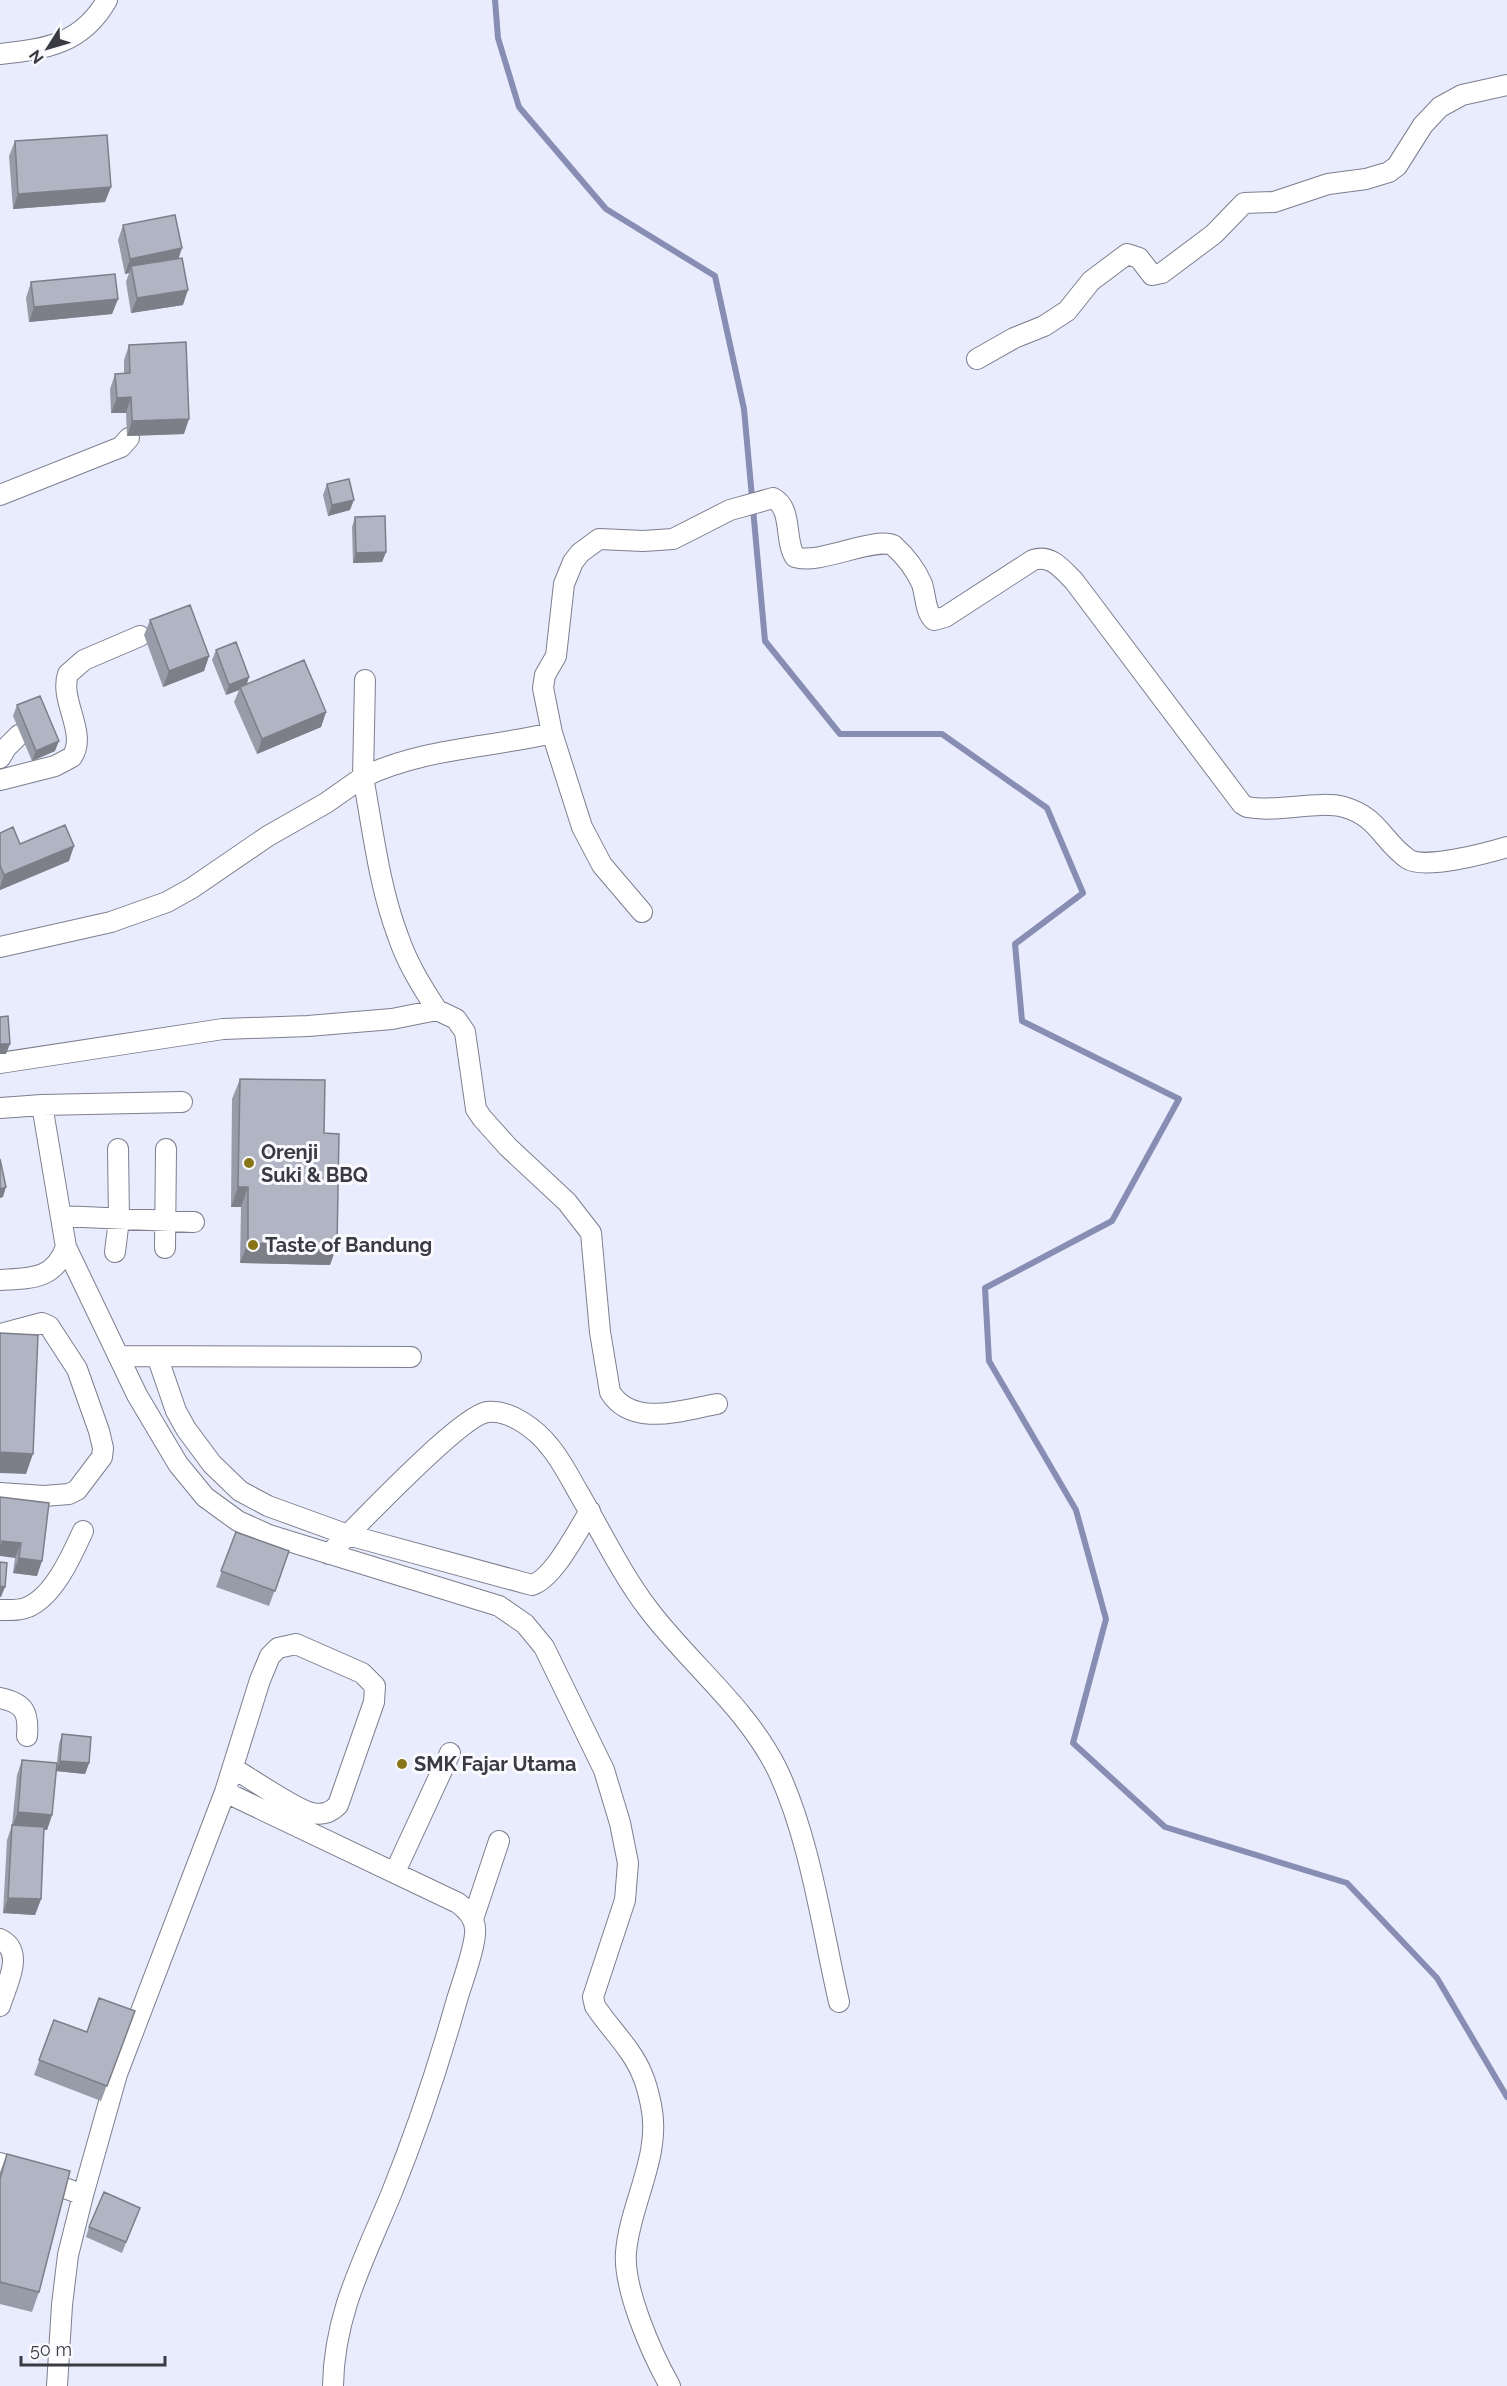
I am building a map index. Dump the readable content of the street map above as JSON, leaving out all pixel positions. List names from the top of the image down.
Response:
{
  "places": ["Orenji Suki & BBQ", "Taste of Bandung", "SMK Fajar Utama"],
  "scale_bar": "50 m",
  "north": "bottom left"
}
